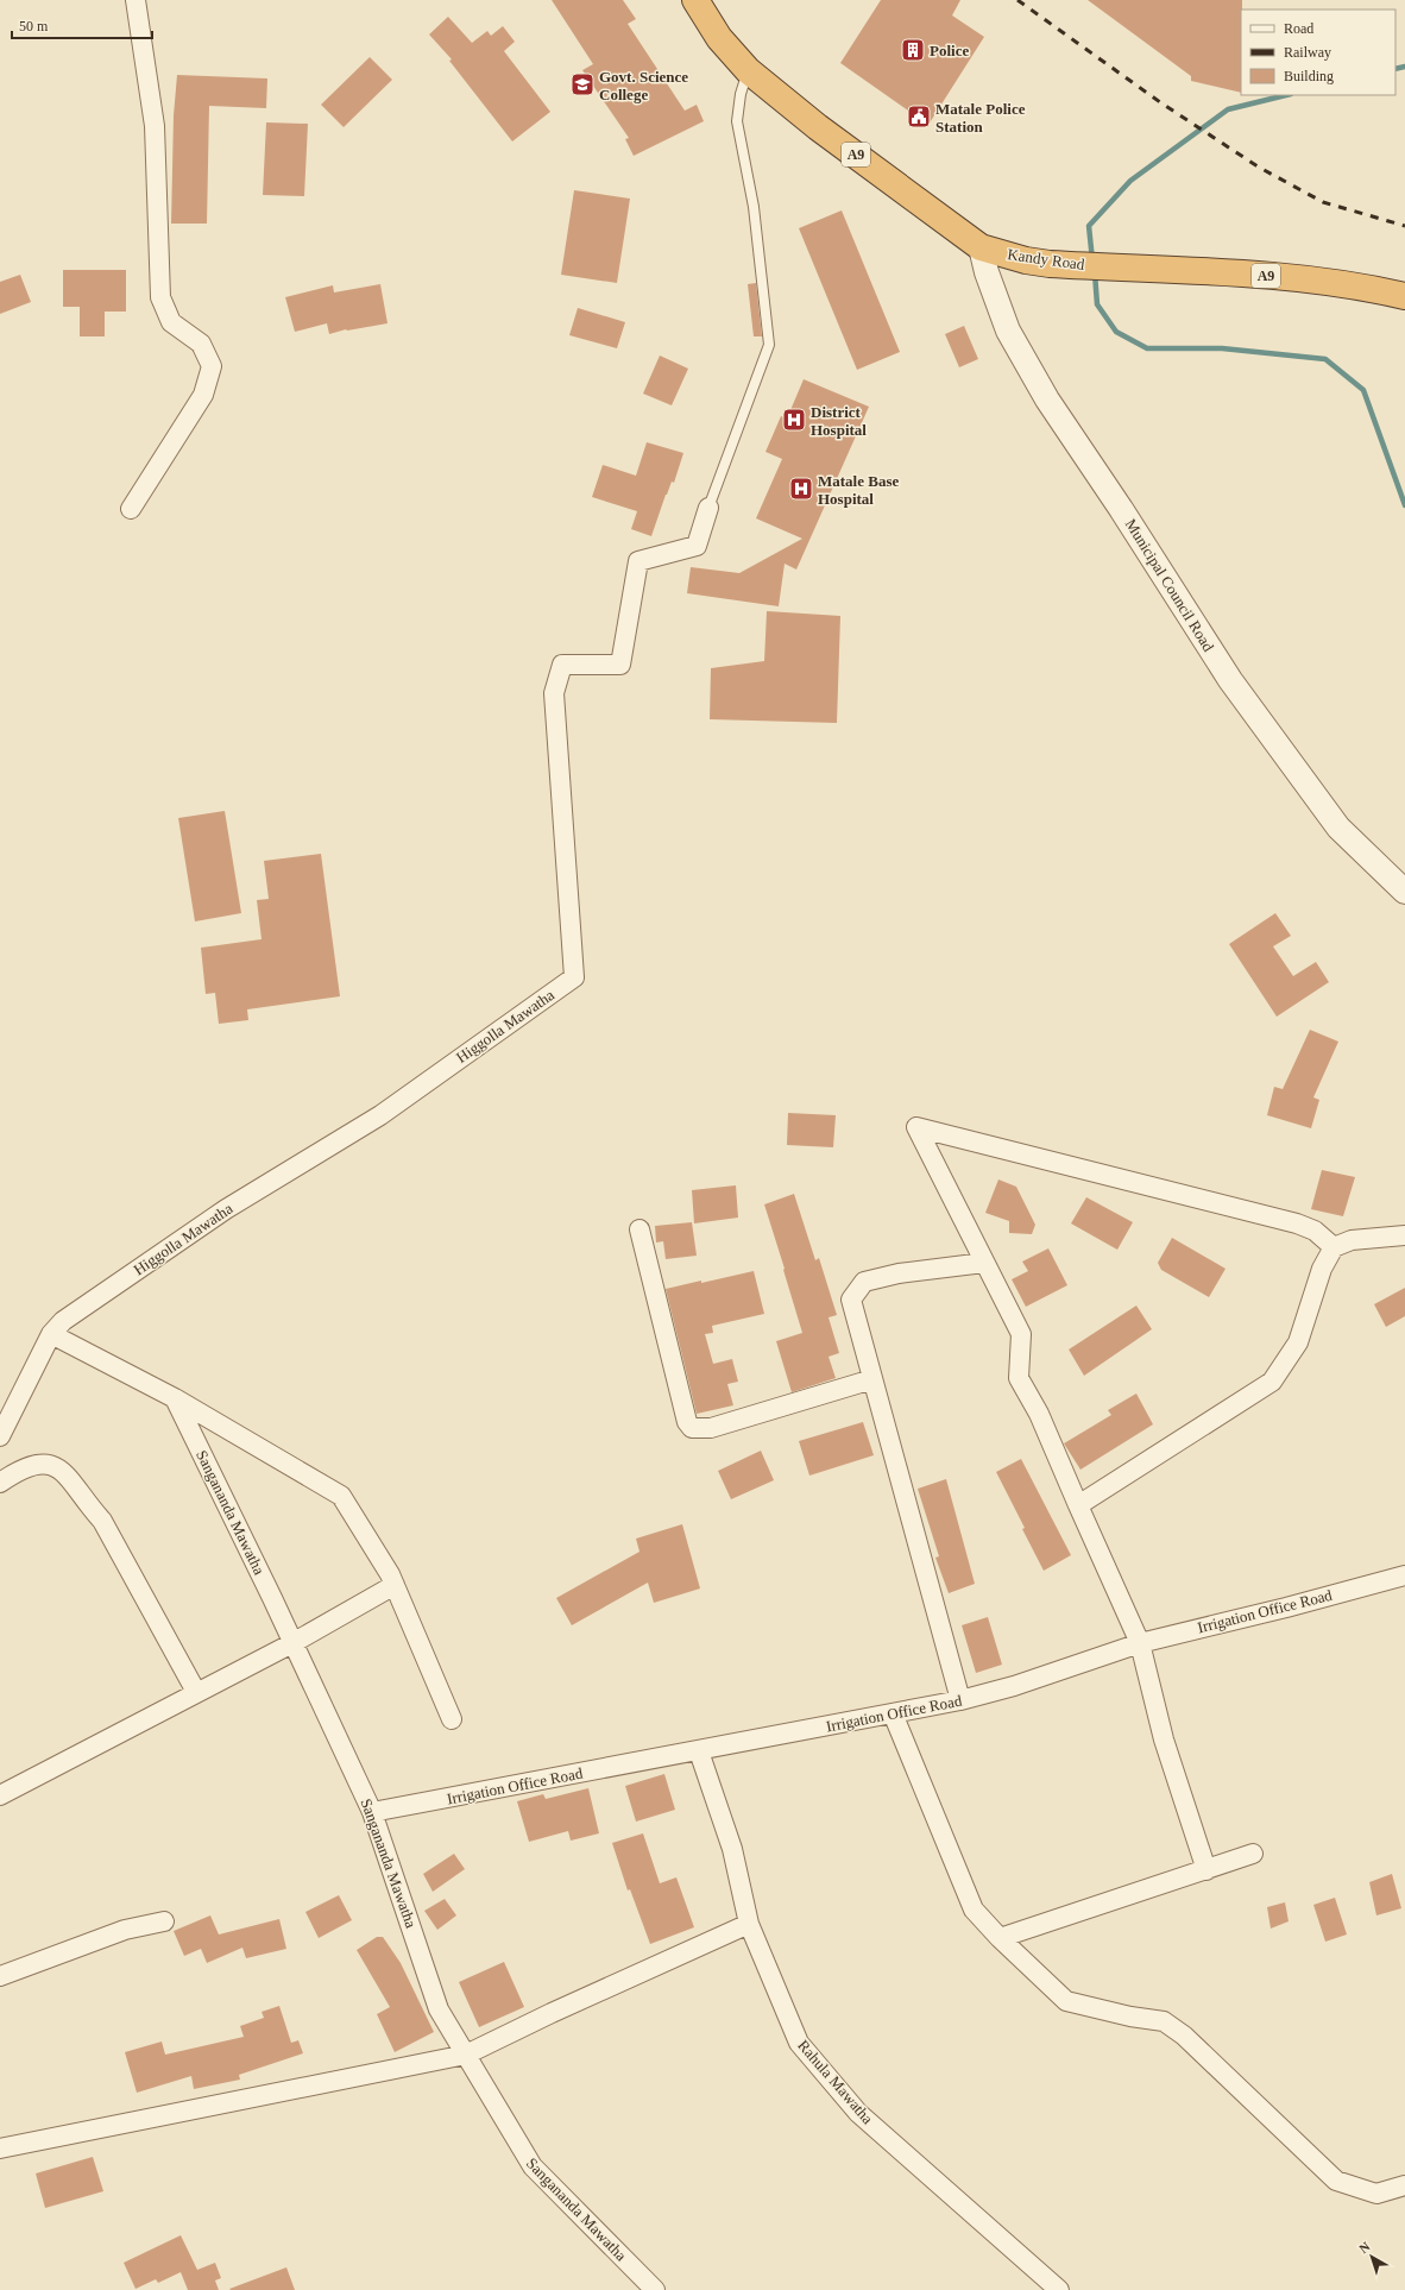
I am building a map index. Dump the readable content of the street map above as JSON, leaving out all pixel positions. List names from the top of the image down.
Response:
{
  "streets": {
    "highway": ["A9", "Kandy Road"],
    "street": [
      "Municipal Council Road",
      "Higgolla Mawatha",
      "Sangananda Mawatha",
      "Irrigation Office Road",
      "Rahula Mawatha"
    ]
  },
  "crossings": [
    ["Kandy Road", "Municipal Council Road"],
    ["Sangananda Mawatha", "Irrigation Office Road"],
    ["Irrigation Office Road", "Rahula Mawatha"]
  ],
  "places": {
    "building": ["Police"],
    "school or university": ["Govt. Science College"],
    "public building": ["Matale Police Station"],
    "hospital": ["District Hospital", "Matale Base Hospital"]
  },
  "legend": ["Road", "Railway", "Building"],
  "scale_bar": "50 m",
  "north": "top left"
}
